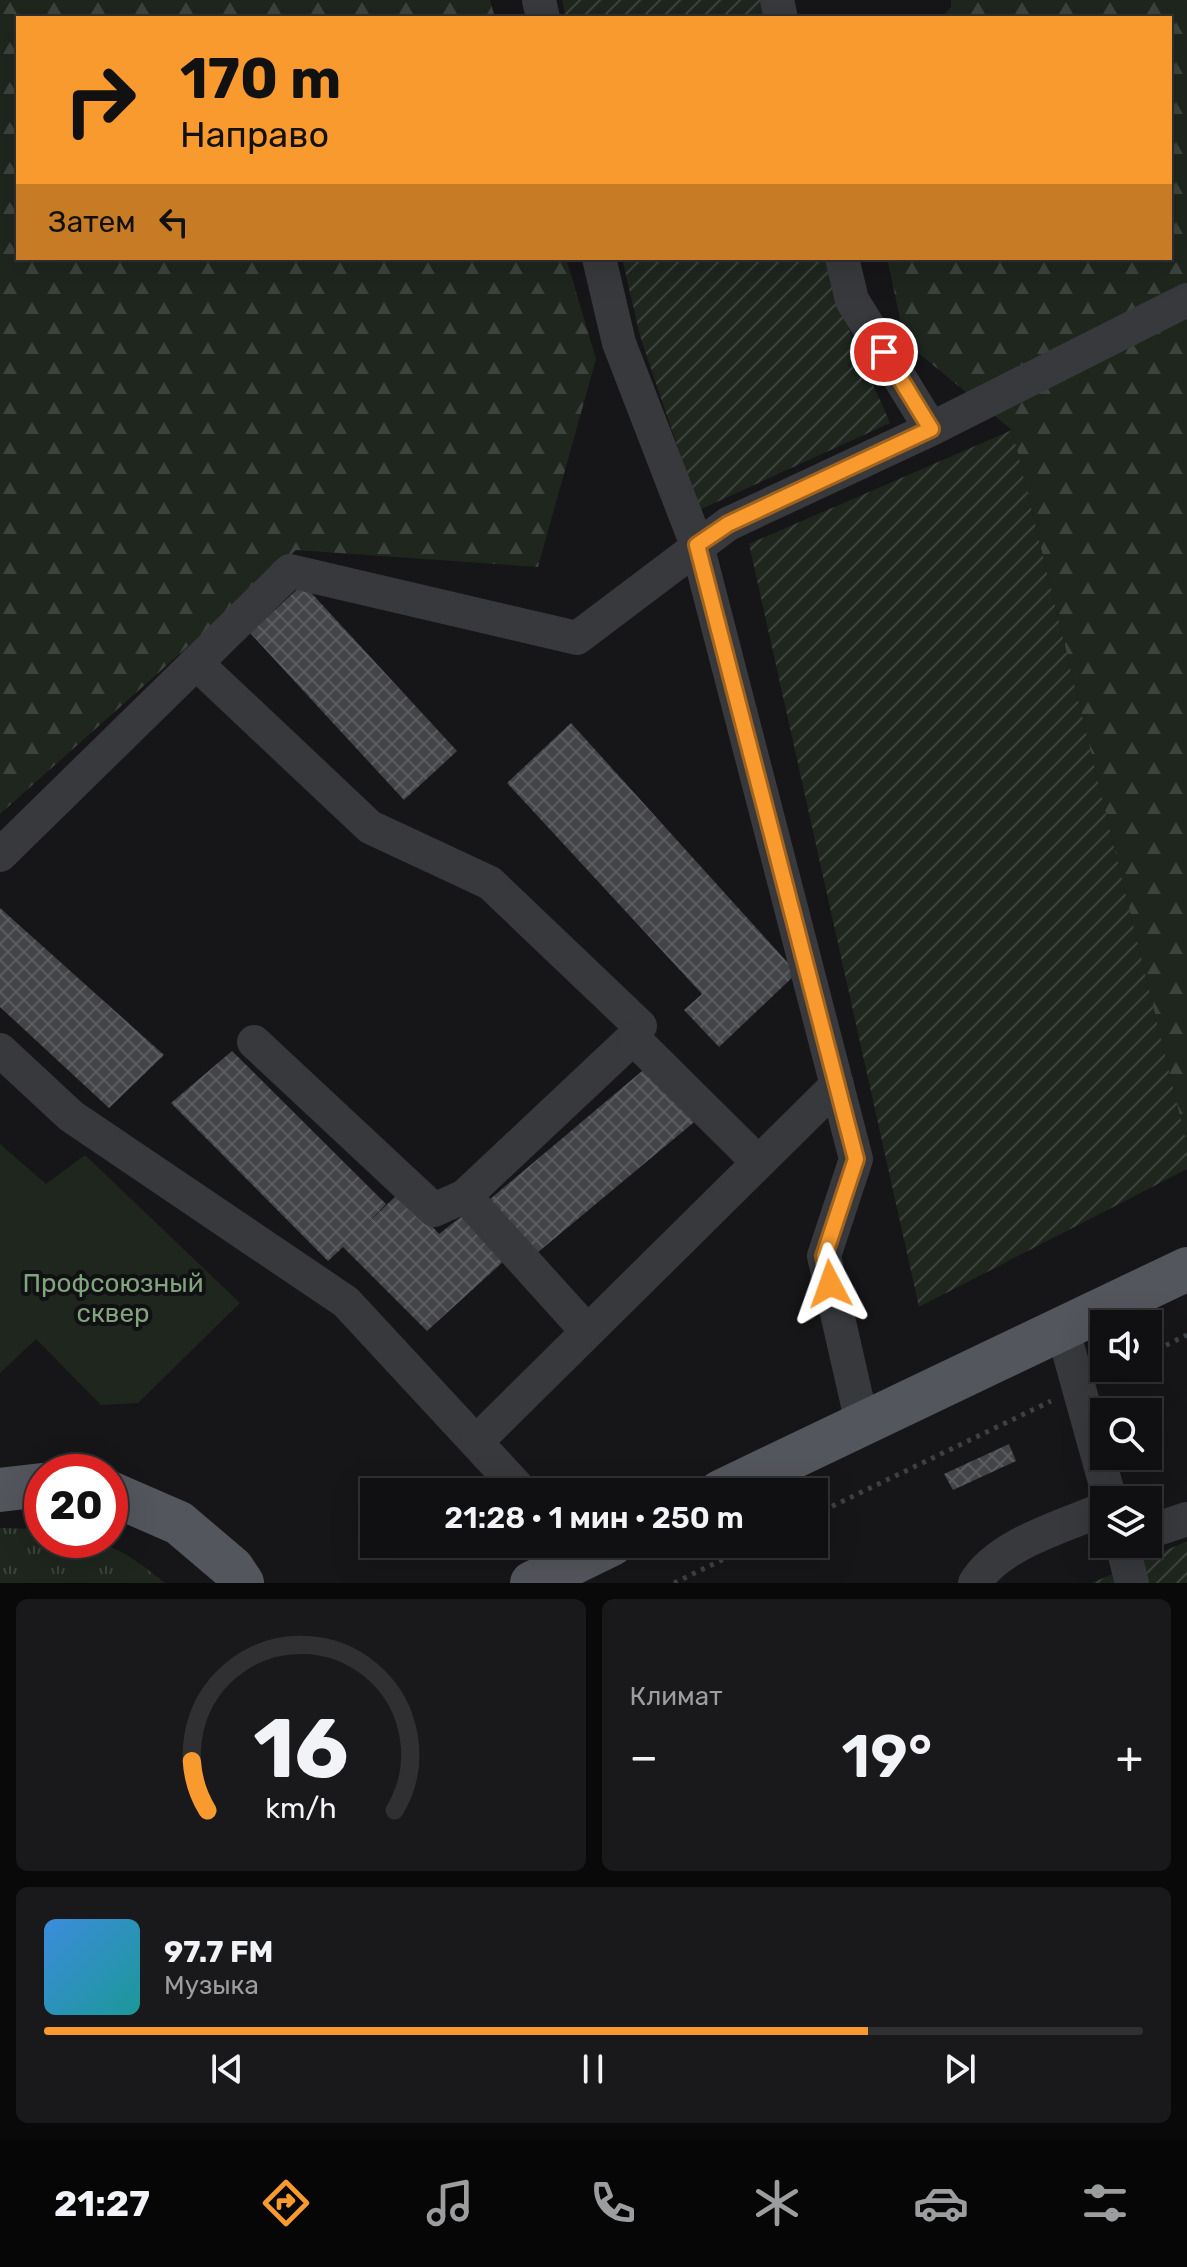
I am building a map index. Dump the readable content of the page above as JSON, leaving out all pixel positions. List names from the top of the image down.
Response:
{
  "parks": ["Профсоюзный сквер"],
  "page": {
    "turn": ["170 m", "Направо"],
    "then": "Затем",
    "limit": "20",
    "trip": "21:28 · 1 мин · 250 m",
    "tile": "Климат",
    "heat": ["−", "19°", "+"],
    "song": ["97.7 FM", "Музыка"],
    "tabs": "21:27",
    "gauge": ["16", "km/h"]
  }
}
